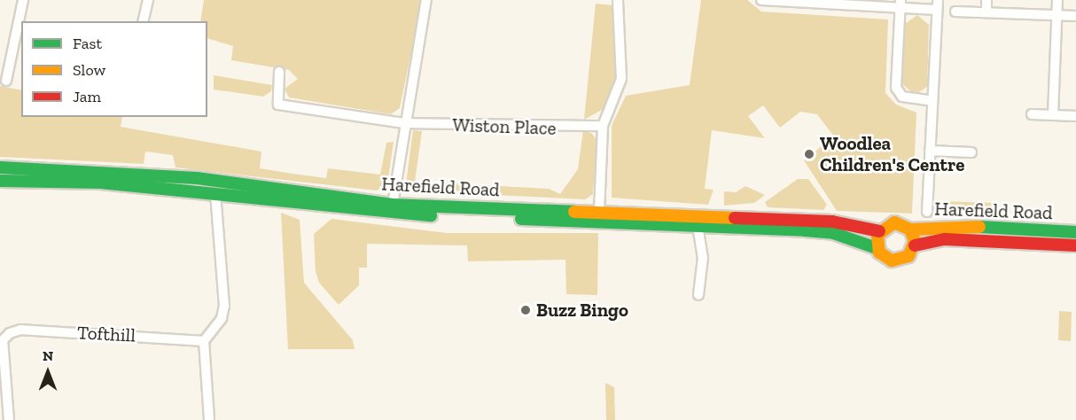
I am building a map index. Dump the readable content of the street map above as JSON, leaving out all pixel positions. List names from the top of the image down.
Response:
{
  "streets": {
    "street": ["Wiston Place", "Harefield Road", "Tofthill"]
  },
  "places": ["Woodlea Children's Centre", "Buzz Bingo"],
  "legend": ["Fast", "Slow", "Jam"],
  "north": "top"
}
